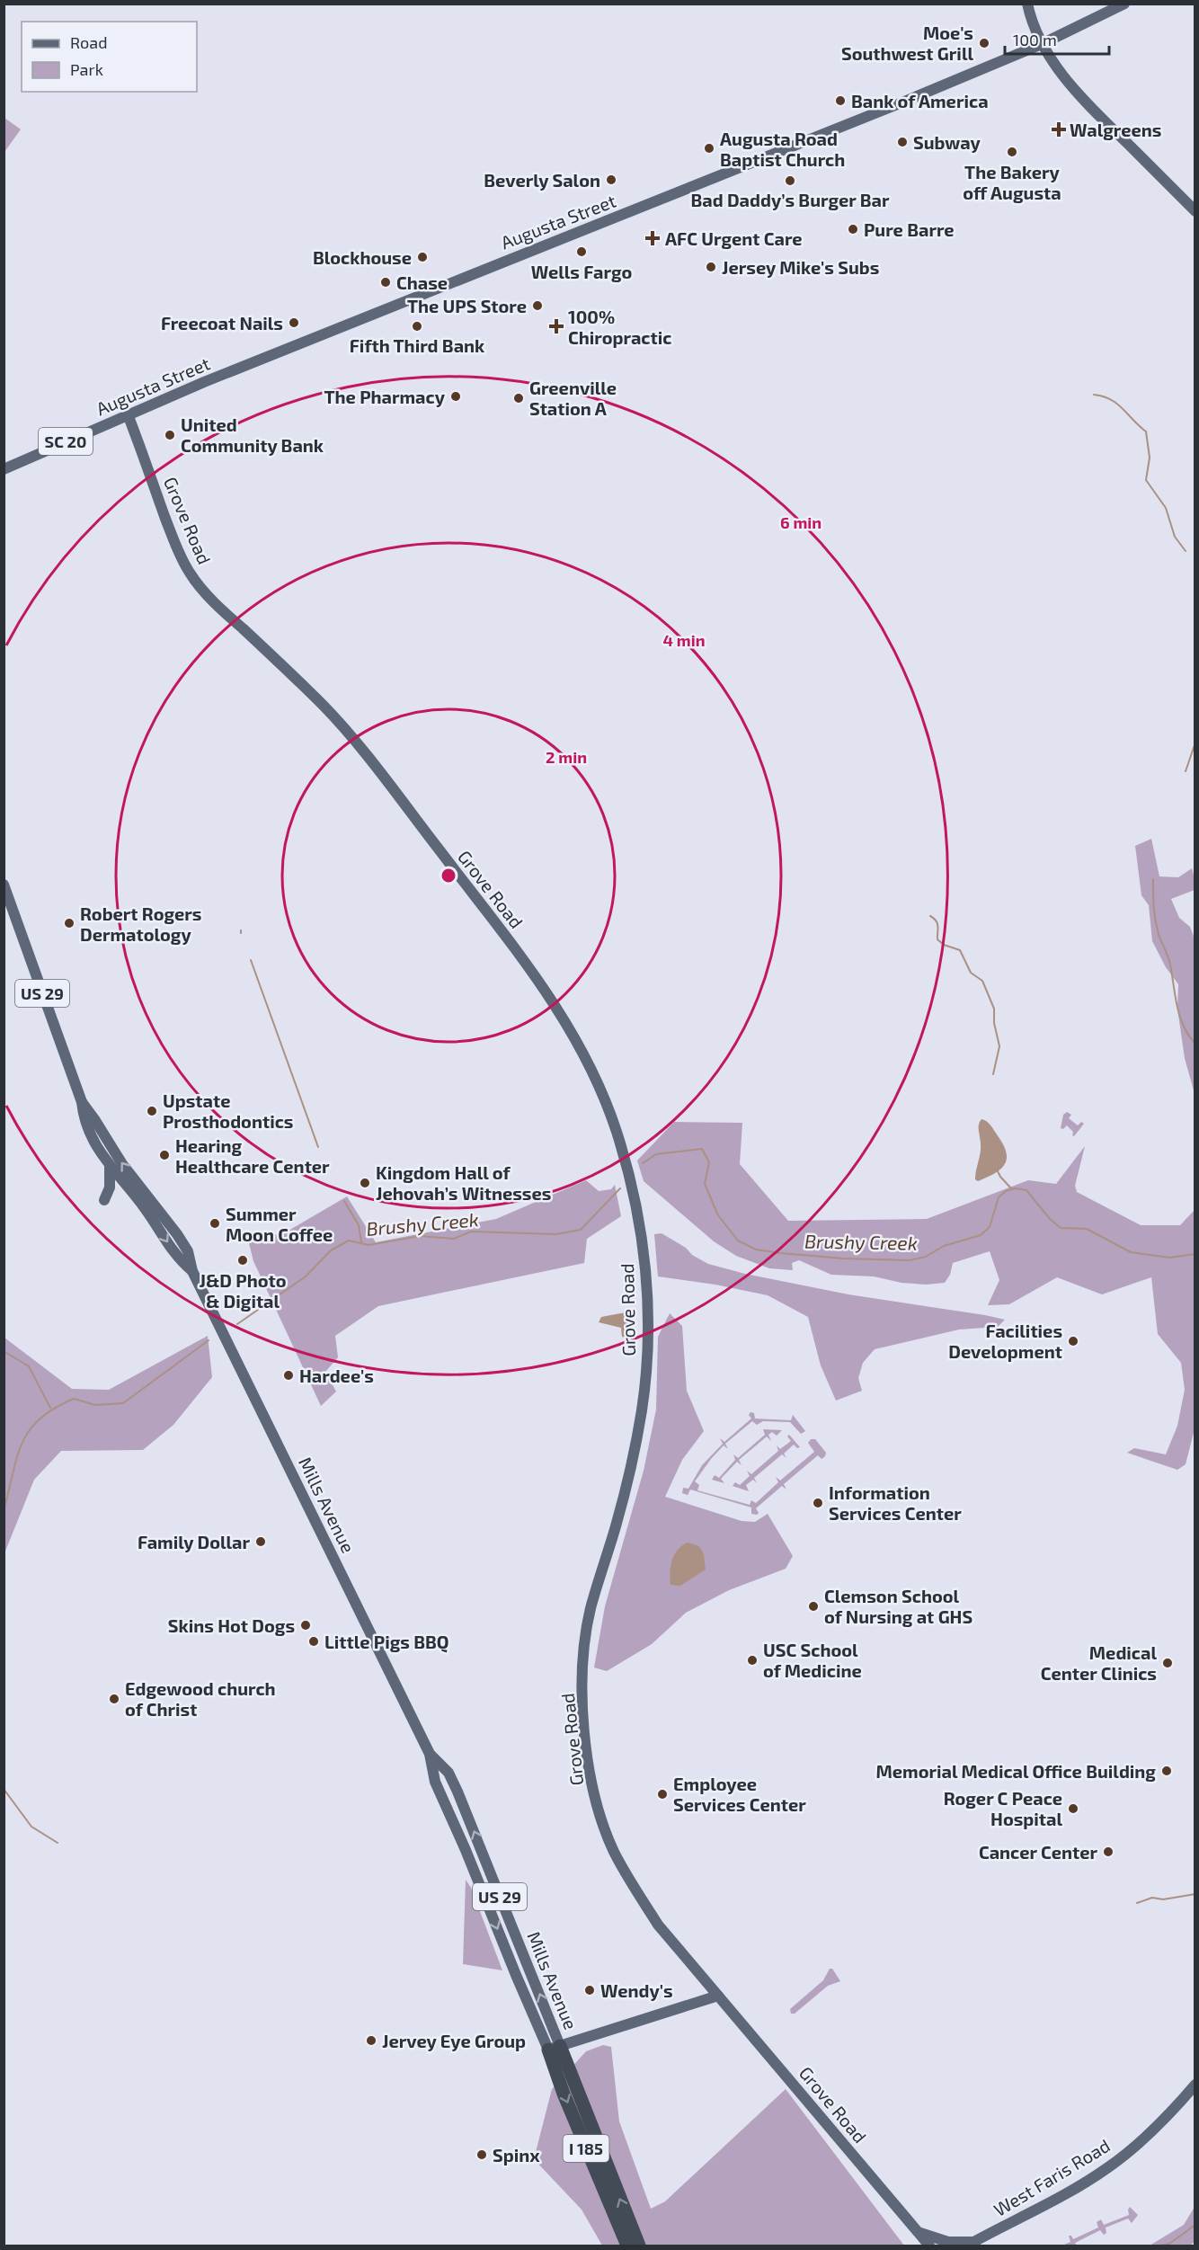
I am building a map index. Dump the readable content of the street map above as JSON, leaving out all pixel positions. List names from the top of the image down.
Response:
{
  "streets": {
    "highway": ["I 185"],
    "main road": [
      "Augusta Street",
      "SC 20",
      "Grove Road",
      "US 29",
      "Mills Avenue",
      "West Faris Road"
    ]
  },
  "crossings": [
    ["Augusta Street", "Grove Road"],
    ["Mills Avenue", "I 185"]
  ],
  "water": ["Brushy Creek"],
  "places": {
    "other": [
      "Moe's Southwest Grill",
      "Bank of America",
      "Subway",
      "Augusta Road Baptist Church",
      "The Bakery off Augusta",
      "Beverly Salon",
      "Bad Daddy’s Burger Bar",
      "Pure Barre",
      "Wells Fargo",
      "Blockhouse",
      "Jersey Mike's Subs",
      "Chase",
      "The UPS Store",
      "Freecoat Nails",
      "Fifth Third Bank",
      "The Pharmacy",
      "Greenville Station A",
      "United Community Bank",
      "Robert Rogers Dermatology",
      "Upstate Prosthodontics",
      "Hearing Healthcare Center",
      "Kingdom Hall of Jehovah’s Witnesses",
      "Summer Moon Coffee",
      "J&D Photo & Digital",
      "Facilities Development",
      "Hardee's",
      "Information Services Center",
      "Family Dollar",
      "Clemson School of Nursing at GHS",
      "Skins Hot Dogs",
      "Little Pigs BBQ",
      "USC School of Medicine",
      "Medical Center Clinics",
      "Edgewood church of Christ",
      "Memorial Medical Office Building",
      "Employee Services Center",
      "Roger C Peace Hospital",
      "Cancer Center",
      "Wendy's",
      "Jervey Eye Group",
      "Spinx"
    ],
    "health": ["Walgreens", "AFC Urgent Care", "100% Chiropractic"]
  },
  "legend": ["Road", "Park"],
  "scale_bar": "100 m",
  "rings": ["6 min", "4 min", "2 min"]
}
